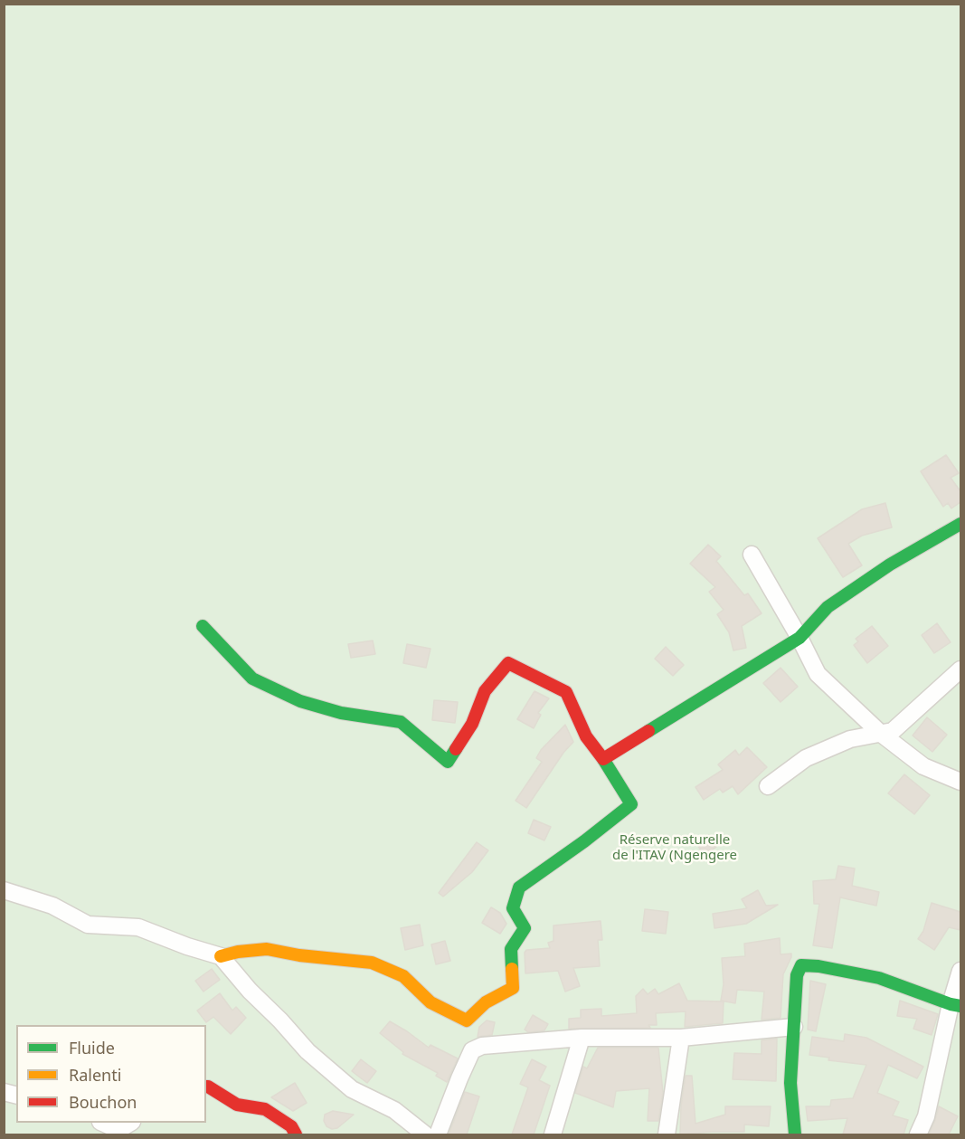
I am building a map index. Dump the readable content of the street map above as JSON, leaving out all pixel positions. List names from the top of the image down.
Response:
{
  "parks": ["Réserve naturelle de l'ITAV (Ngengere"],
  "legend": ["Fluide", "Ralenti", "Bouchon"]
}
